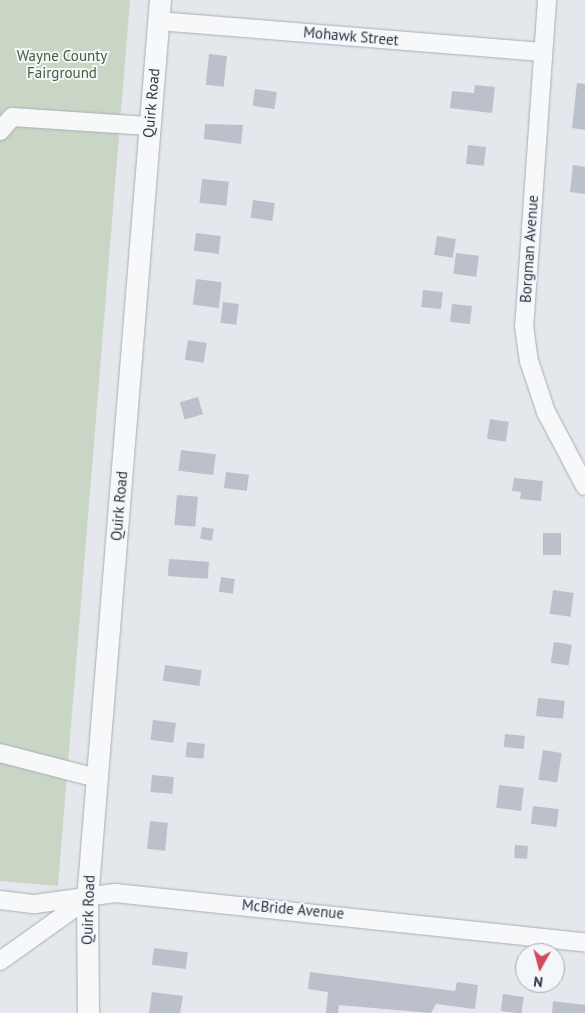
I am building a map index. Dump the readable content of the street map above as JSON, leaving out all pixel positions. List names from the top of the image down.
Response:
{
  "streets": {
    "street": [
      "Mohawk Street",
      "Quirk Road",
      "Borgman Avenue",
      "McBride Avenue"
    ]
  },
  "crossings": [
    ["Mohawk Street", "Quirk Road"],
    ["Mohawk Street", "Borgman Avenue"],
    ["Quirk Road", "McBride Avenue"]
  ],
  "parks": ["Wayne County Fairground"],
  "north": "bottom"
}
